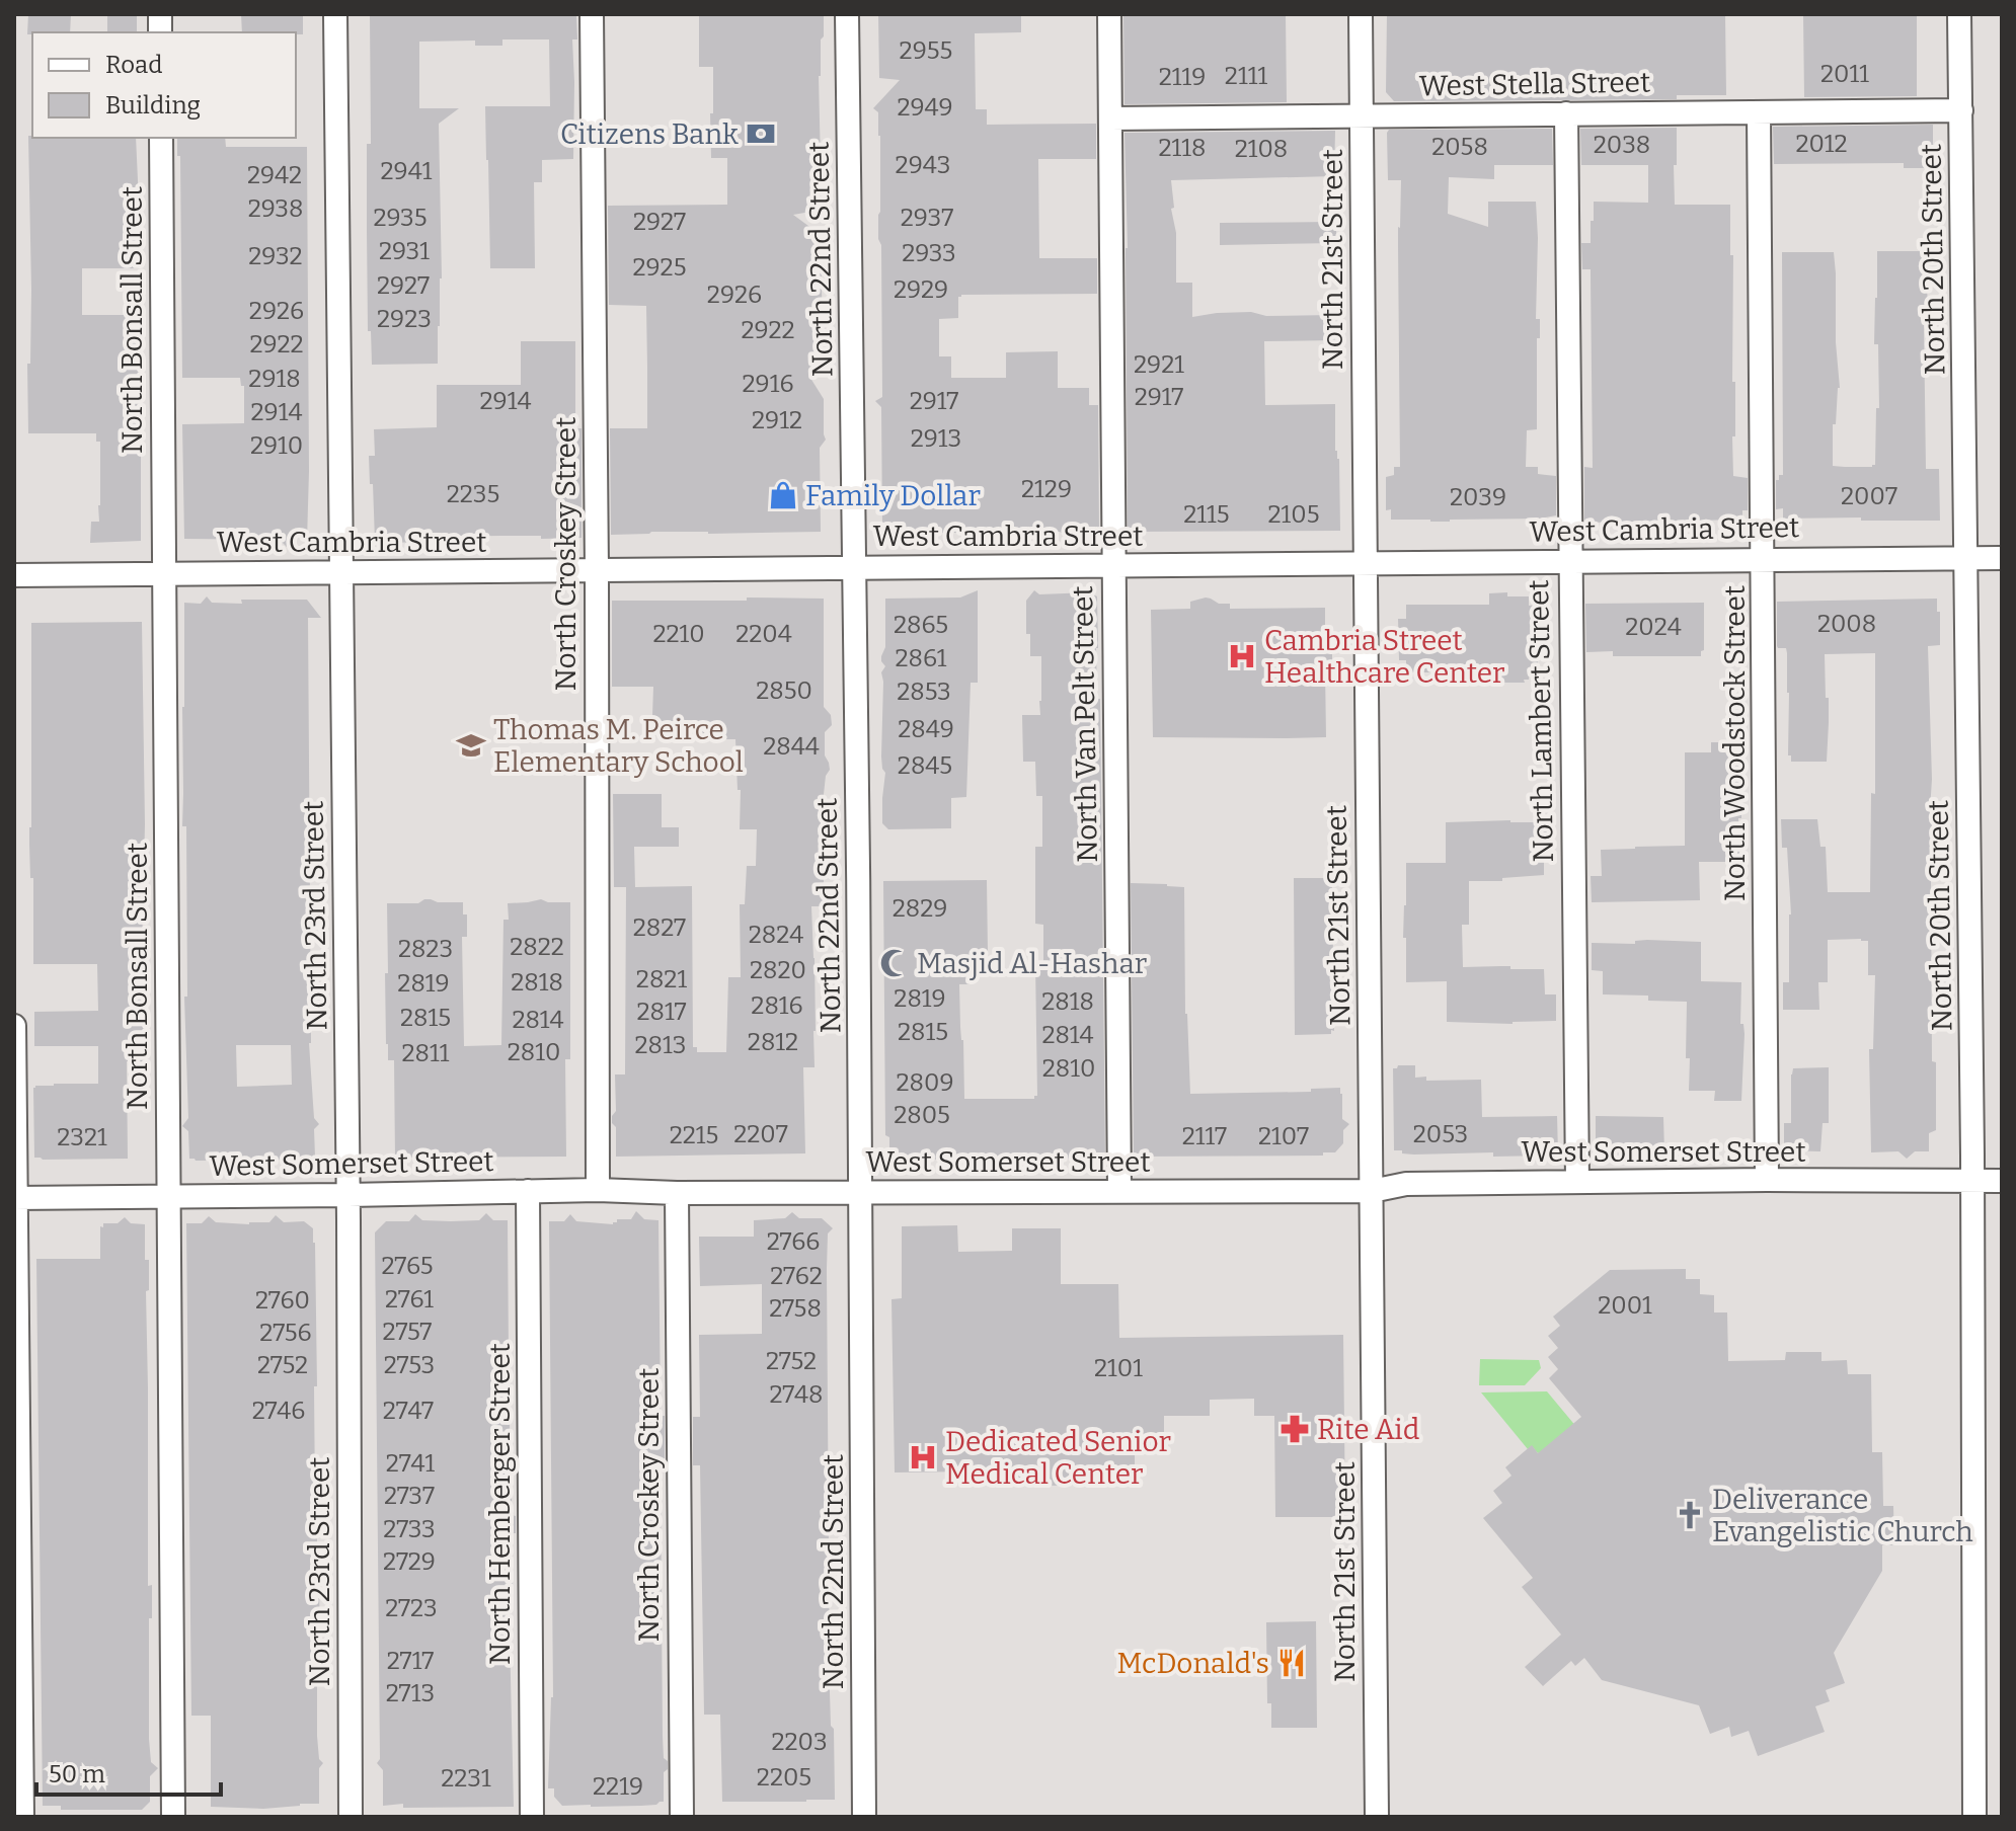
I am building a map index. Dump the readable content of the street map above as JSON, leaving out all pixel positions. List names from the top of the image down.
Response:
{
  "streets": {
    "street": [
      "West Stella Street",
      "North 22nd Street",
      "North 21st Street",
      "North 20th Street",
      "North Bonsall Street",
      "West Cambria Street",
      "North Croskey Street",
      "North Lambert Street",
      "North Van Pelt Street",
      "North Woodstock Street",
      "North 23rd Street",
      "West Somerset Street",
      "North Hemberger Street"
    ]
  },
  "crossings": [
    ["West Stella Street", "North 21st Street"],
    ["West Stella Street", "North 20th Street"],
    ["West Stella Street", "North Lambert Street"],
    ["West Stella Street", "North Van Pelt Street"],
    ["West Stella Street", "North Woodstock Street"],
    ["North 22nd Street", "West Cambria Street"],
    ["North 22nd Street", "West Somerset Street"],
    ["North 21st Street", "West Cambria Street"],
    ["North 21st Street", "West Somerset Street"],
    ["North 20th Street", "West Cambria Street"],
    ["North 20th Street", "West Somerset Street"],
    ["North Bonsall Street", "West Cambria Street"],
    ["North Bonsall Street", "West Somerset Street"],
    ["West Cambria Street", "North Croskey Street"],
    ["West Cambria Street", "North Lambert Street"],
    ["West Cambria Street", "North Van Pelt Street"],
    ["West Cambria Street", "North Woodstock Street"],
    ["West Cambria Street", "North 23rd Street"],
    ["North Croskey Street", "West Somerset Street"],
    ["North Lambert Street", "West Somerset Street"],
    ["North Van Pelt Street", "West Somerset Street"],
    ["North Woodstock Street", "West Somerset Street"],
    ["North 23rd Street", "West Somerset Street"],
    ["West Somerset Street", "North Hemberger Street"]
  ],
  "places": {
    "bank": ["Citizens Bank"],
    "shop": ["Family Dollar"],
    "hospital": ["Cambria Street Healthcare Center", "Dedicated Senior Medical Center"],
    "school or university": ["Thomas M. Peirce Elementary School"],
    "mosque": ["Masjid Al-Hashar"],
    "pharmacy": ["Rite Aid"],
    "church": ["Deliverance Evangelistic Church"],
    "restaurant": ["McDonald's"]
  },
  "house_numbers": [
    "2955",
    "2011",
    "2111",
    "2119",
    "2949",
    "2012",
    "2038",
    "2058",
    "2118",
    "2108",
    "2943",
    "2941",
    "2942",
    "2938",
    "2935",
    "2937",
    "2927",
    "2931",
    "2933",
    "2932",
    "2925",
    "2927",
    "2929",
    "2926",
    "2926",
    "2923",
    "2922",
    "2922",
    "2921",
    "2918",
    "2916",
    "2917",
    "2914",
    "2917",
    "2914",
    "2912",
    "2913",
    "2910",
    "2129",
    "2235",
    "2007",
    "2039",
    "2115",
    "2105",
    "2008",
    "2865",
    "2024",
    "2210",
    "2204",
    "2861",
    "2850",
    "2853",
    "2849",
    "2844",
    "2845",
    "2829",
    "2827",
    "2824",
    "2822",
    "2823",
    "2820",
    "2821",
    "2818",
    "2819",
    "2819",
    "2818",
    "2816",
    "2817",
    "2815",
    "2814",
    "2815",
    "2814",
    "2812",
    "2813",
    "2810",
    "2811",
    "2810",
    "2809",
    "2805",
    "2207",
    "2053",
    "2215",
    "2117",
    "2107",
    "2321",
    "2766",
    "2765",
    "2762",
    "2761",
    "2760",
    "2001",
    "2758",
    "2757",
    "2756",
    "2752",
    "2752",
    "2753",
    "2101",
    "2748",
    "2746",
    "2747",
    "2741",
    "2737",
    "2733",
    "2729",
    "2723",
    "2717",
    "2713",
    "2203",
    "2205",
    "2231",
    "2219"
  ],
  "legend": ["Road", "Building"],
  "scale_bar": "50 m"
}
